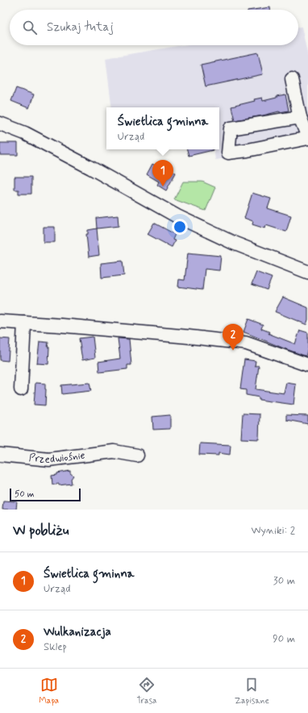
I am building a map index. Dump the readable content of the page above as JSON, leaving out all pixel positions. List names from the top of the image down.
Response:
{
  "streets": {
    "street": ["Przedwiośnie"]
  },
  "scale_bar": "50 m",
  "page": {
    "search": "Szukaj tutaj",
    "popup": ["Świetlica gminna", "Urząd"],
    "pins": ["1", "2"],
    "scale": "50 m",
    "heading": ["W pobliżu", "Wyniki: 2"],
    "list": [
      {
        "mark": "1",
        "name": "Świetlica gminna",
        "note": "Urząd",
        "value": "30 m"
      },
      {
        "mark": "2",
        "name": "Wulkanizacja",
        "note": "Sklep",
        "value": "90 m"
      }
    ],
    "nav": ["Mapa", "Trasa", "Zapisane"]
  }
}
